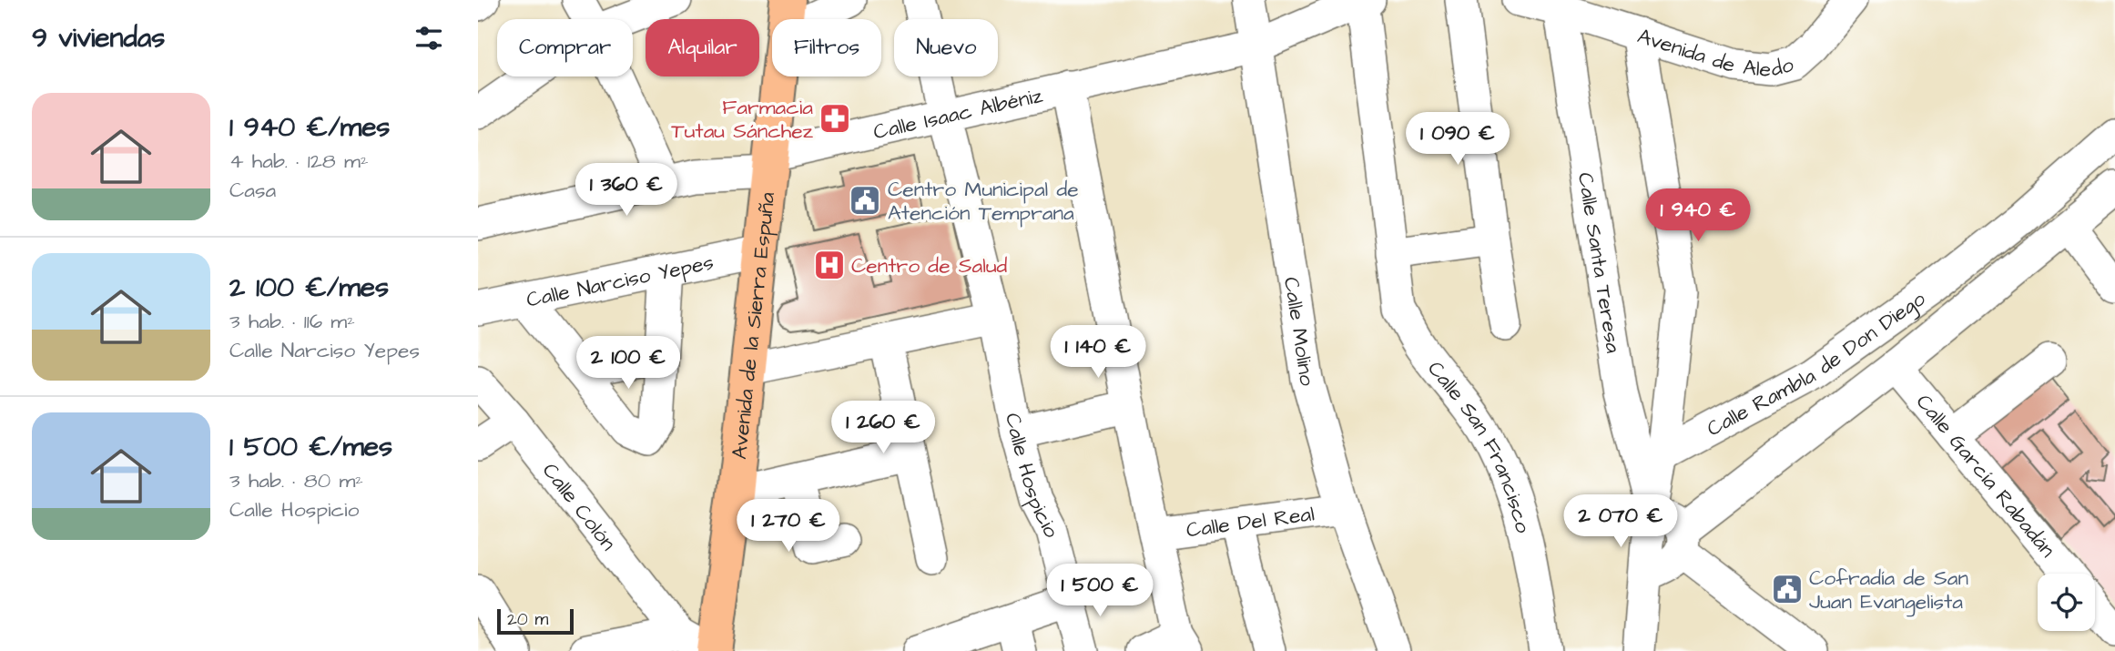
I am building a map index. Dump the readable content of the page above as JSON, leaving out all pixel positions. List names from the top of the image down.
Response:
{
  "streets": {
    "main road": ["Avenida de la Sierra Espuña"],
    "street": [
      "Avenida de Aledo",
      "Calle Isaac Albéniz",
      "Calle Santa Teresa",
      "Calle Narciso Yepes",
      "Calle Molino",
      "Calle Rambla de Don Diego",
      "Calle San Francisco",
      "Calle Hospicio",
      "Calle García Rabadán",
      "Calle Colón",
      "Calle Del Real"
    ]
  },
  "crossings": [
    ["Avenida de Aledo", "Calle Santa Teresa"],
    ["Calle Isaac Albéniz", "Avenida de la Sierra Espuña"],
    ["Calle Isaac Albéniz", "Calle Molino"],
    ["Calle Isaac Albéniz", "Calle Hospicio"],
    ["Calle Narciso Yepes", "Avenida de la Sierra Espuña"],
    ["Calle Molino", "Calle Del Real"],
    ["Calle Rambla de Don Diego", "Calle García Rabadán"]
  ],
  "places": {
    "pharmacy": ["Farmacia Tutau Sánchez"],
    "public building": ["Centro Municipal de Atención Temprana", "Cofradía de San Juan Evangelista"],
    "hospital": ["Centro de Salud"]
  },
  "scale_bar": "20 m",
  "page": {
    "heading": "9 viviendas",
    "chip": [
      "Comprar",
      "Alquilar",
      "Filtros",
      "Nuevo"
    ],
    "list": [
      {
        "name": "1 940 €/mes",
        "note": "4 hab. · 128 m² · Casa"
      },
      {
        "name": "2 100 €/mes",
        "note": "3 hab. · 116 m² · Calle Narciso Yepes"
      },
      {
        "name": "1 500 €/mes",
        "note": "3 hab. · 80 m² · Calle Hospicio"
      }
    ],
    "price": [
      "1 090 €",
      "1 360 €",
      "1 940 €",
      "1 140 €",
      "2 100 €",
      "1 260 €",
      "2 070 €",
      "1 270 €",
      "1 500 €"
    ],
    "scale": "20 m"
  }
}
